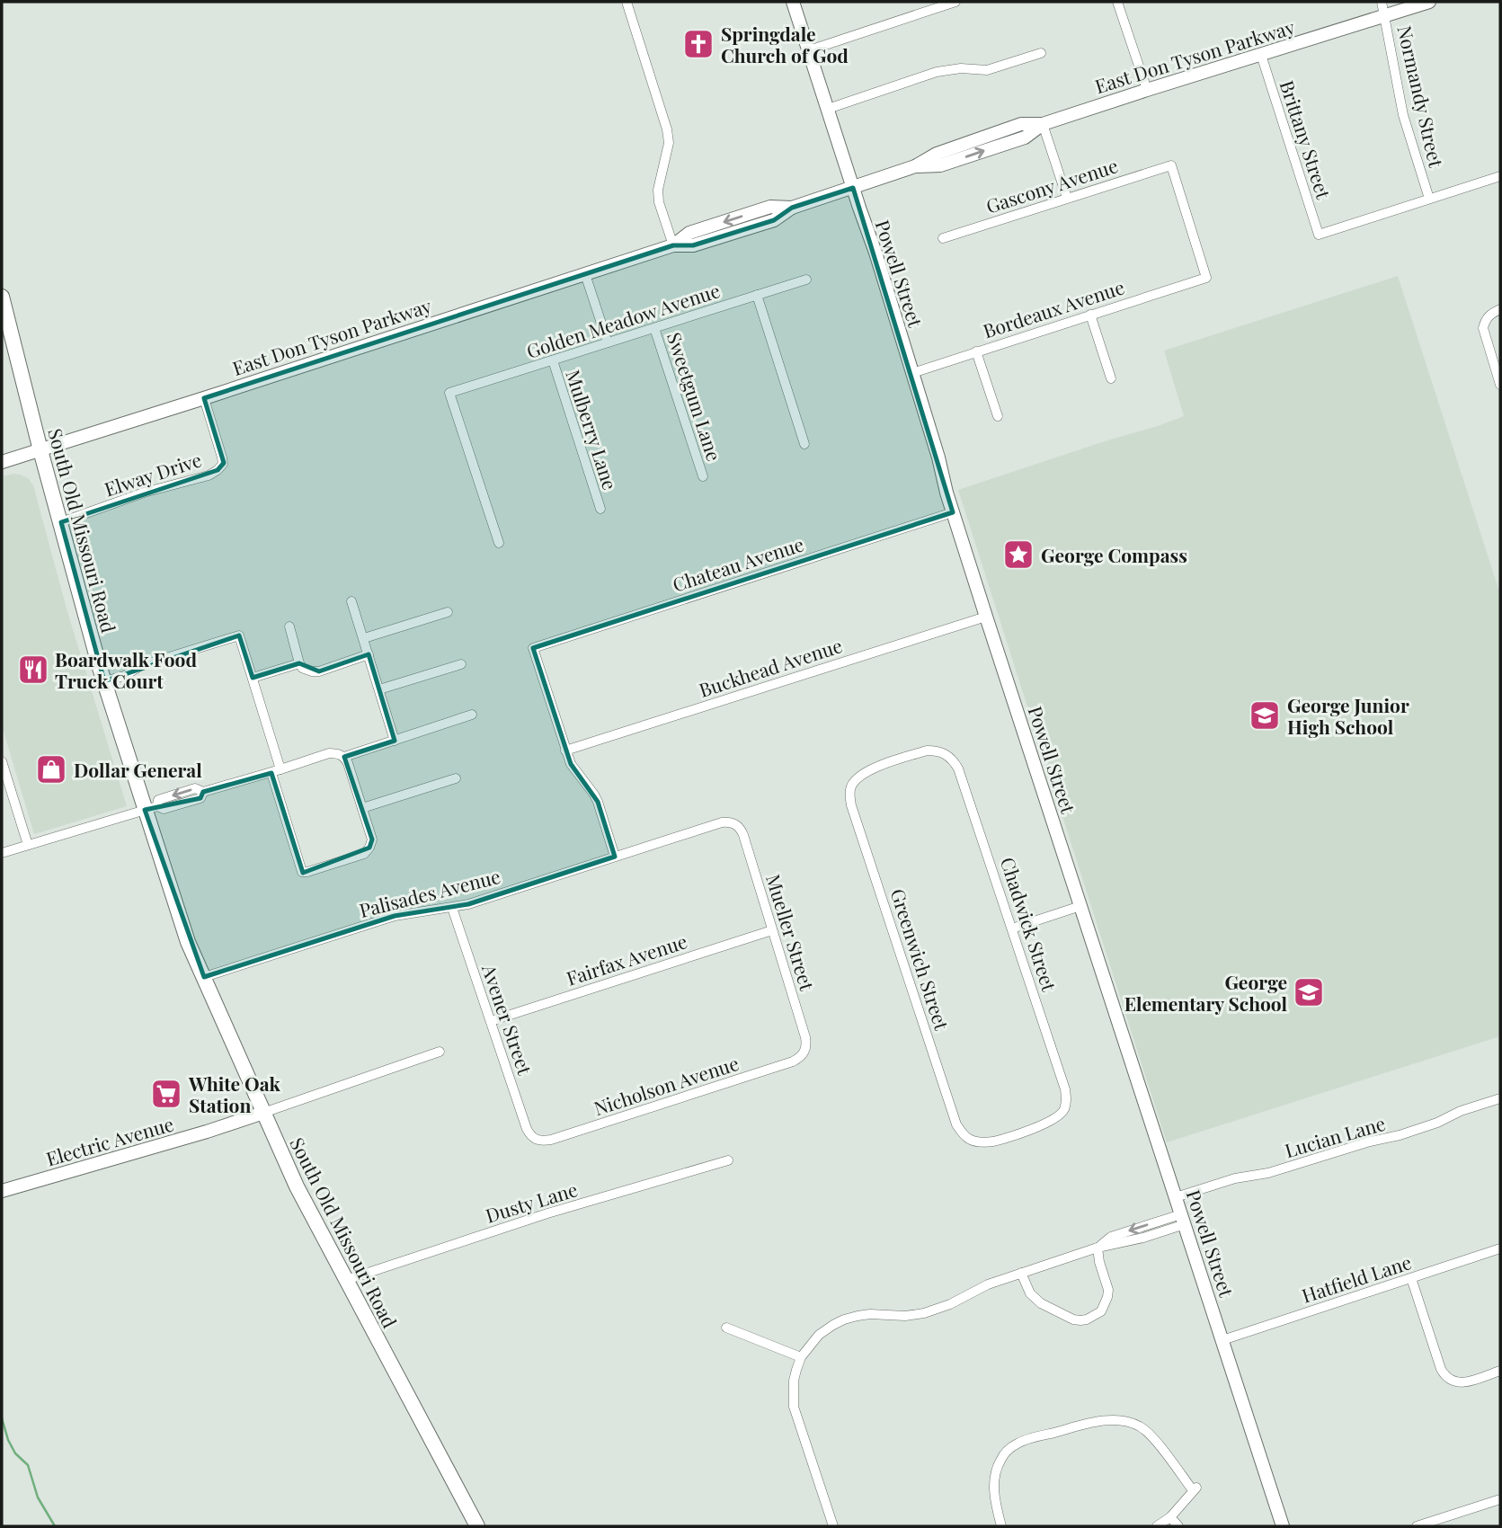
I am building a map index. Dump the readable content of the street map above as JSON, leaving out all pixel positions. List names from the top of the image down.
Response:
{
  "streets": {
    "main road": ["South Old Missouri Road"],
    "street": [
      "East Don Tyson Parkway",
      "Normandy Street",
      "Brittany Street",
      "Gascony Avenue",
      "Powell Street",
      "Bordeaux Avenue",
      "Golden Meadow Avenue",
      "Sweetgum Lane",
      "Mulberry Lane",
      "Elway Drive",
      "Chateau Avenue",
      "Buckhead Avenue",
      "Palisades Avenue",
      "Chadwick Street",
      "Mueller Street",
      "Fairfax Avenue",
      "Greenwich Street",
      "Avener Street",
      "Nicholson Avenue",
      "Lucian Lane",
      "Electric Avenue",
      "Dusty Lane",
      "Hatfield Lane"
    ]
  },
  "crossings": [
    ["East Don Tyson Parkway", "Normandy Street"],
    ["East Don Tyson Parkway", "Brittany Street"],
    ["East Don Tyson Parkway", "Powell Street"],
    ["East Don Tyson Parkway", "Elway Drive"],
    ["East Don Tyson Parkway", "South Old Missouri Road"],
    ["Normandy Street", "Brittany Street"],
    ["Gascony Avenue", "Bordeaux Avenue"],
    ["Powell Street", "Bordeaux Avenue"],
    ["Powell Street", "Chateau Avenue"],
    ["Powell Street", "Buckhead Avenue"],
    ["Powell Street", "Lucian Lane"],
    ["Powell Street", "Hatfield Lane"],
    ["Golden Meadow Avenue", "Sweetgum Lane"],
    ["Golden Meadow Avenue", "Mulberry Lane"],
    ["Elway Drive", "South Old Missouri Road"],
    ["South Old Missouri Road", "Palisades Avenue"],
    ["South Old Missouri Road", "Electric Avenue"],
    ["South Old Missouri Road", "Dusty Lane"],
    ["Chateau Avenue", "Buckhead Avenue"],
    ["Palisades Avenue", "Mueller Street"],
    ["Palisades Avenue", "Avener Street"],
    ["Chadwick Street", "Greenwich Street"],
    ["Mueller Street", "Fairfax Avenue"],
    ["Mueller Street", "Nicholson Avenue"],
    ["Fairfax Avenue", "Avener Street"],
    ["Avener Street", "Nicholson Avenue"]
  ],
  "places": {
    "church": ["Springdale Church of God"],
    "place": ["George Compass"],
    "restaurant": ["Boardwalk Food Truck Court"],
    "school or university": ["George Junior High School", "George Elementary School"],
    "shop": ["Dollar General"],
    "supermarket": ["White Oak Station"]
  }
}
